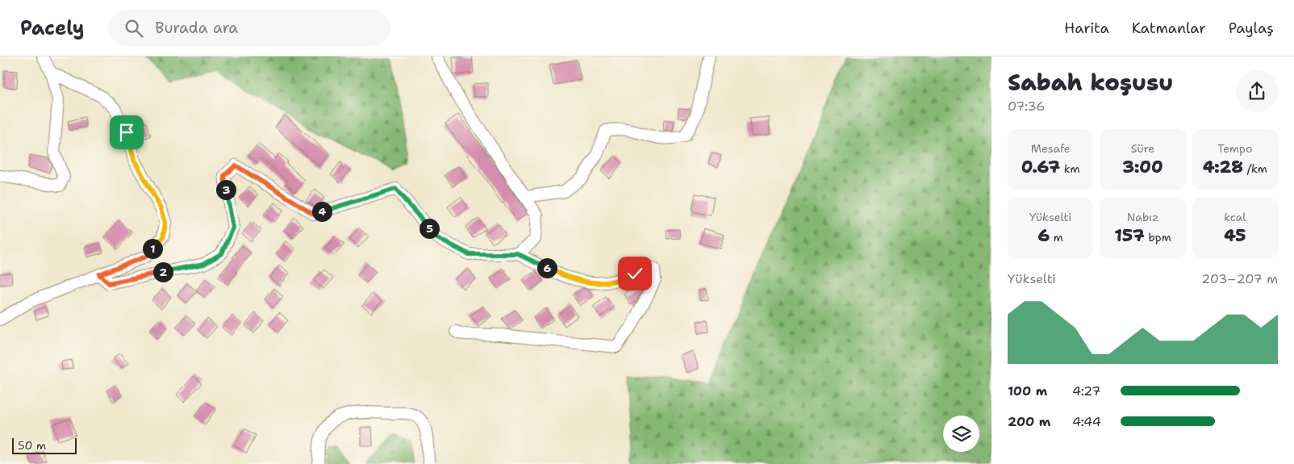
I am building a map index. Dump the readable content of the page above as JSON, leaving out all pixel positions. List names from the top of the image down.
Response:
{
  "scale_bar": "50 m",
  "page": {
    "header": "Pacely",
    "search": "Burada ara",
    "nav": ["Harita", "Katmanlar", "Paylaş"],
    "heading": ["Sabah koşusu", "07:36"],
    "stats": [
      ["Mesafe", "0.67 km"],
      ["Süre", "3:00"],
      ["Tempo", "4:28 /km"],
      ["Yükselti", "6 m"],
      ["Nabız", "157 bpm"],
      ["kcal", "45"]
    ],
    "pins": [
      "3",
      "4",
      "5",
      "1",
      "6",
      "2"
    ],
    "chart": ["Yükselti", "203–207 m"],
    "list": [
      {
        "name": "100 m",
        "note": "4:27"
      },
      {
        "name": "200 m",
        "note": "4:44"
      }
    ],
    "scale": "50 m"
  }
}
